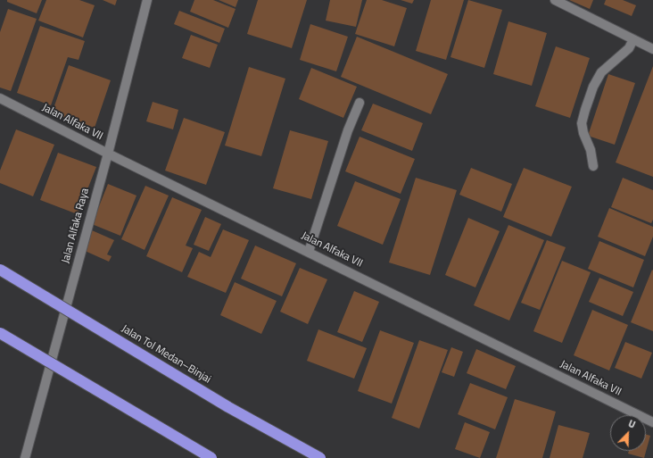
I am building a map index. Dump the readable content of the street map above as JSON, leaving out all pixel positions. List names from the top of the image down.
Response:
{
  "streets": {
    "highway": ["Jalan Tol Medan–Binjai"],
    "street": ["Jalan Alfaka VII", "Jalan Alfaka Raya"]
  },
  "crossings": [
    ["Jalan Alfaka VII", "Jalan Alfaka Raya"]
  ],
  "north": "top right"
}
